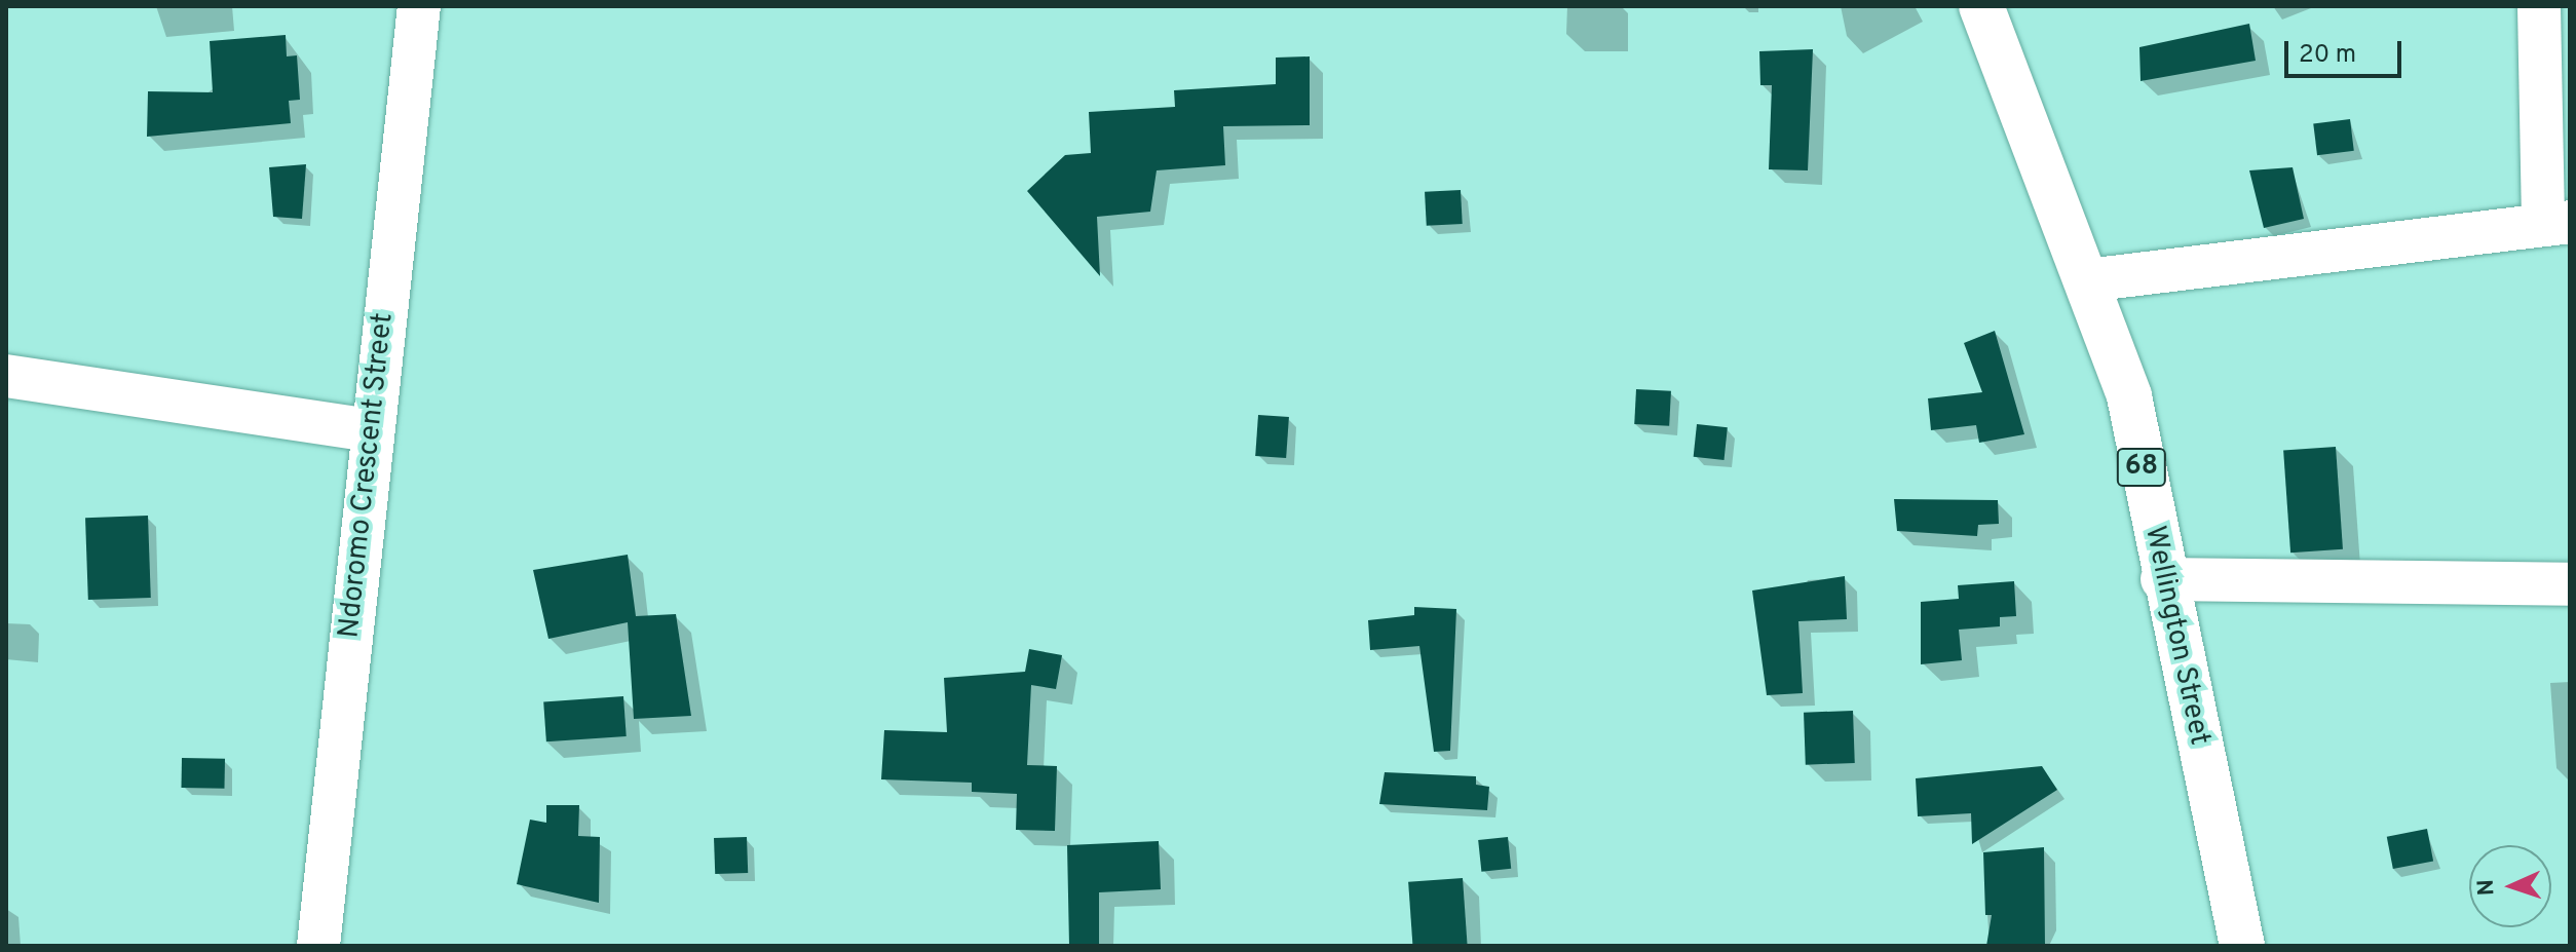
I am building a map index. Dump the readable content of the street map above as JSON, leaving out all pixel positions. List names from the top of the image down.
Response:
{
  "streets": {
    "main road": ["68", "Wellington Street"],
    "street": ["Ndoromo Crescent Street"]
  },
  "scale_bar": "20 m",
  "north": "left"
}
